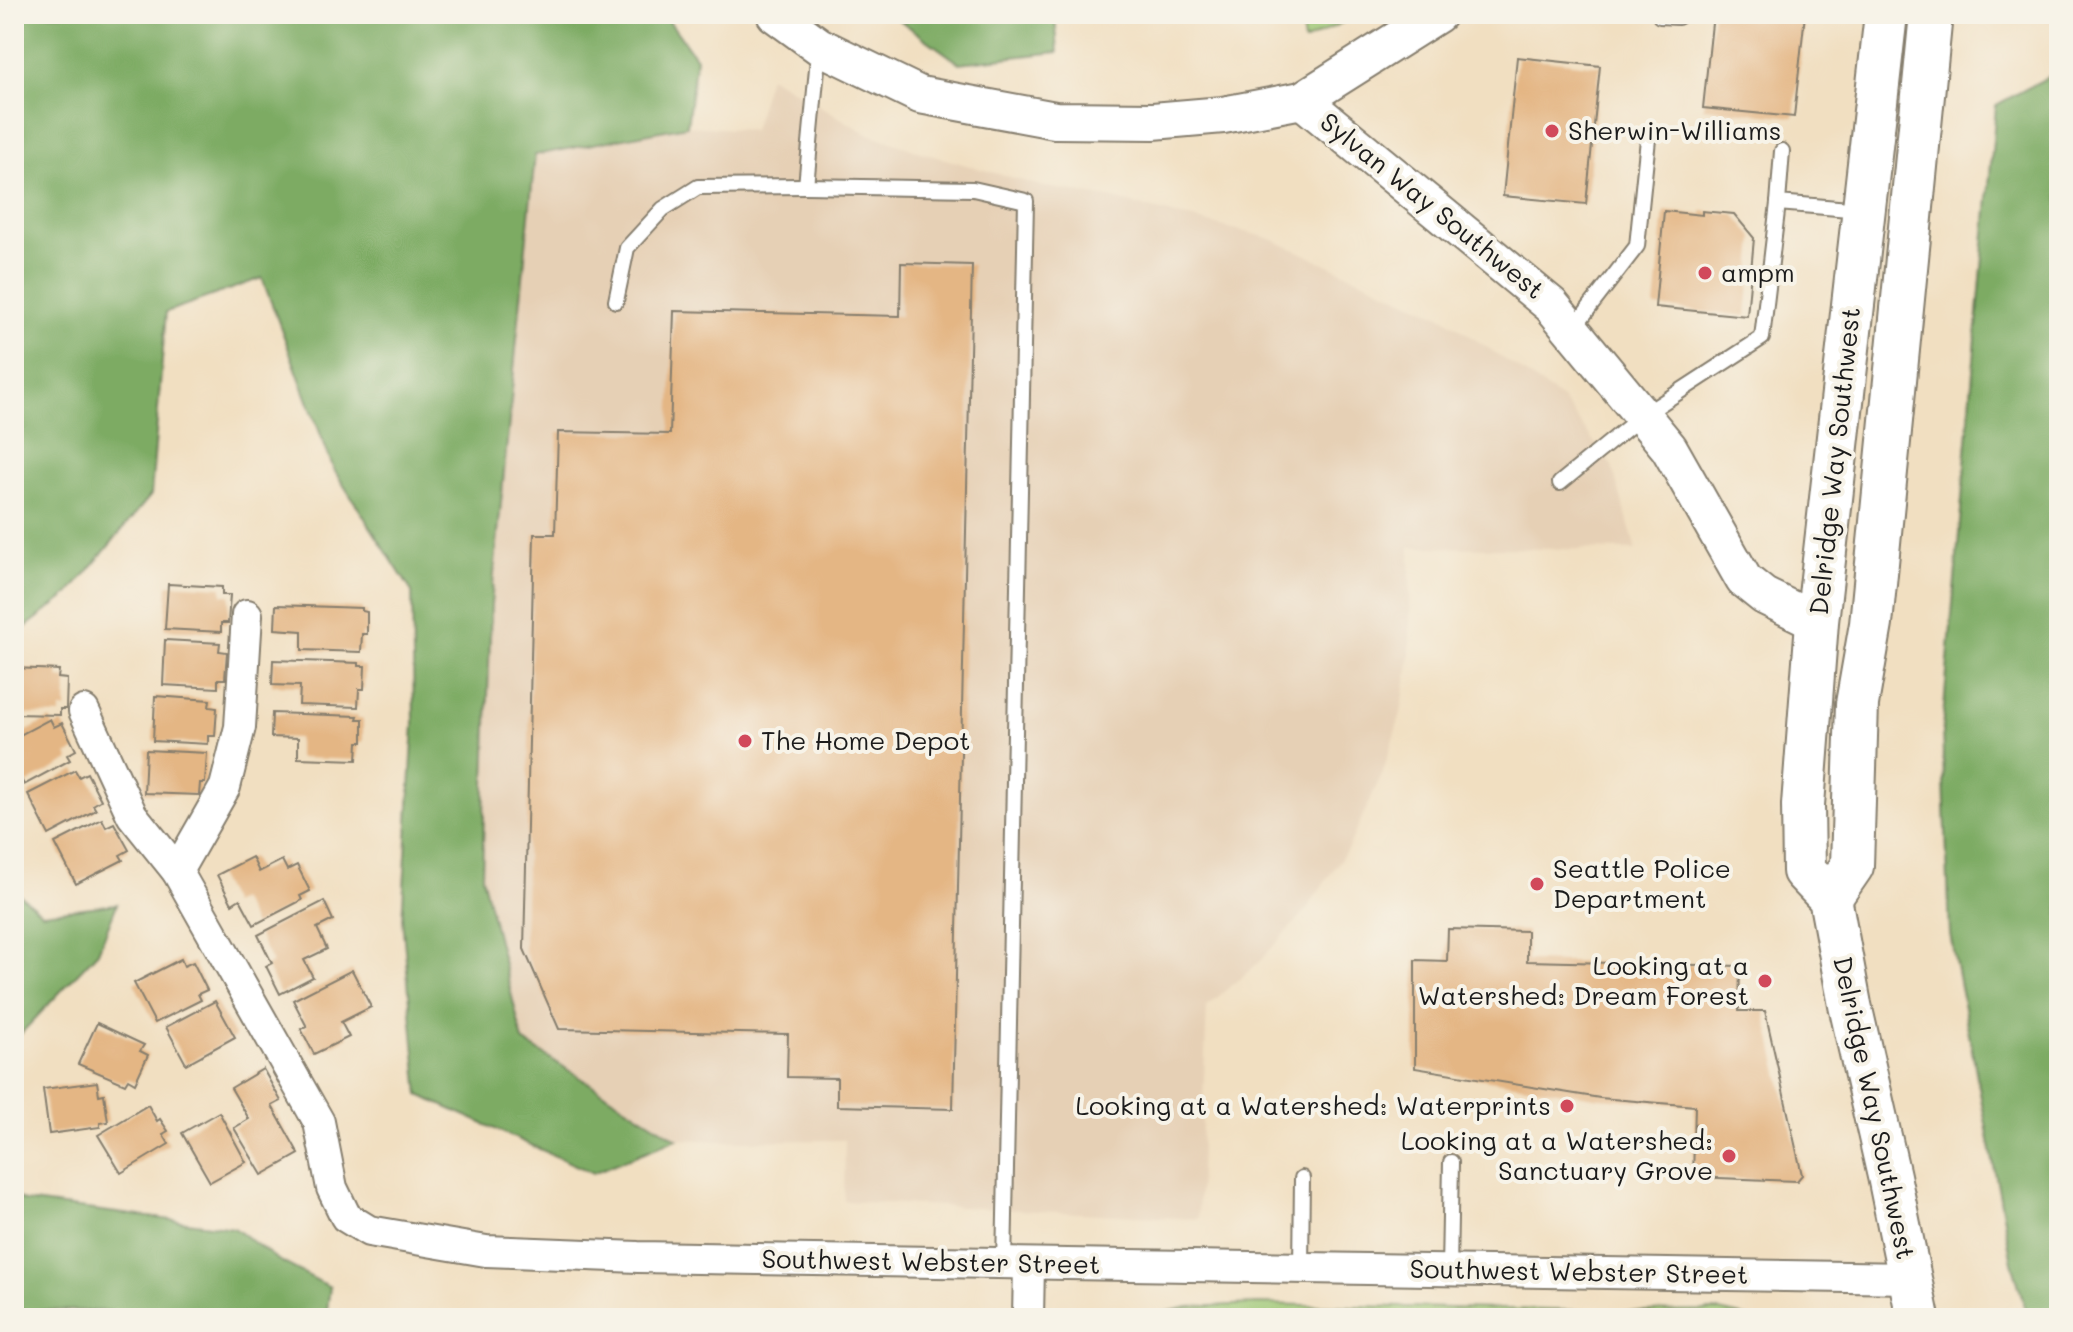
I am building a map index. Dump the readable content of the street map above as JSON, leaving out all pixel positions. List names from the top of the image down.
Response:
{
  "streets": {
    "main road": ["Delridge Way Southwest"],
    "street": ["Sylvan Way Southwest", "Southwest Webster Street"]
  },
  "crossings": [
    ["Sylvan Way Southwest", "Delridge Way Southwest"],
    ["Delridge Way Southwest", "Southwest Webster Street"]
  ],
  "places": [
    "Sherwin-Williams",
    "ampm",
    "The Home Depot",
    "Seattle Police Department",
    "Looking at a Watershed: Dream Forest",
    "Looking at a Watershed: Waterprints",
    "Looking at a Watershed: Sanctuary Grove"
  ]
}
